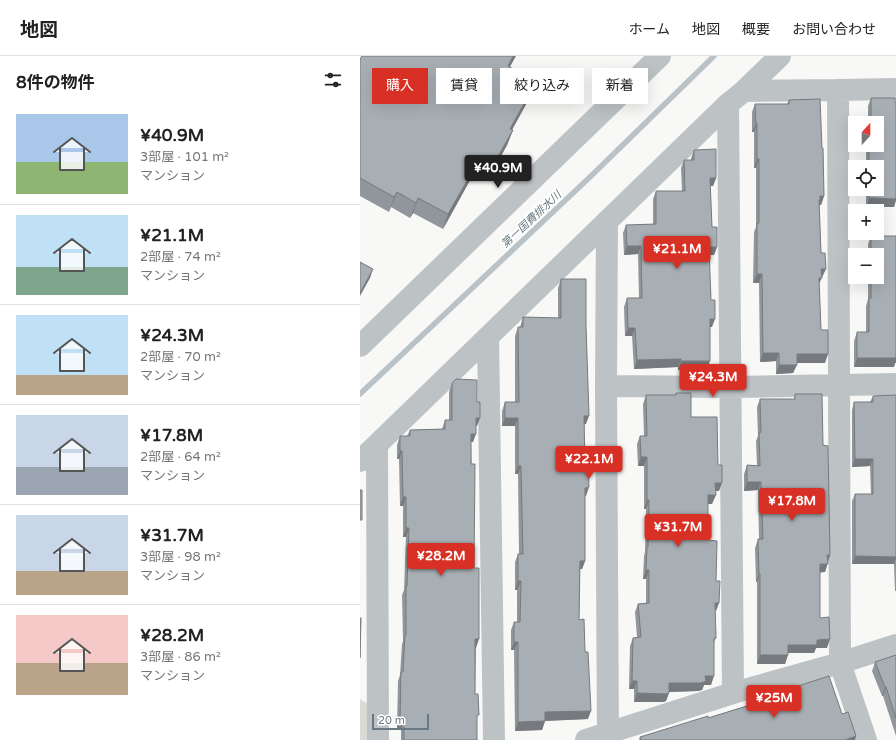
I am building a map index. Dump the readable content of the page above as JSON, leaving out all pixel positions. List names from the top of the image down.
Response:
{
  "water": ["第一国費排水川"],
  "scale_bar": "20 m",
  "north": "top",
  "page": {
    "header": "地図",
    "nav": [
      "ホーム",
      "地図",
      "概要",
      "お問い合わせ"
    ],
    "heading": "8件の物件",
    "chip": [
      "購入",
      "賃貸",
      "絞り込み",
      "新着"
    ],
    "list": [
      {
        "name": "¥40.9M",
        "note": "3部屋 · 101 m² · マンション"
      },
      {
        "name": "¥21.1M",
        "note": "2部屋 · 74 m² · マンション"
      },
      {
        "name": "¥24.3M",
        "note": "2部屋 · 70 m² · マンション"
      },
      {
        "name": "¥17.8M",
        "note": "2部屋 · 64 m² · マンション"
      },
      {
        "name": "¥31.7M",
        "note": "3部屋 · 98 m² · マンション"
      },
      {
        "name": "¥28.2M",
        "note": "3部屋 · 86 m² · マンション"
      }
    ],
    "map_buttons": ["+", "−"],
    "price": [
      "¥40.9M",
      "¥21.1M",
      "¥24.3M",
      "¥22.1M",
      "¥17.8M",
      "¥31.7M",
      "¥28.2M",
      "¥25M"
    ],
    "scale": "20 m"
  }
}
